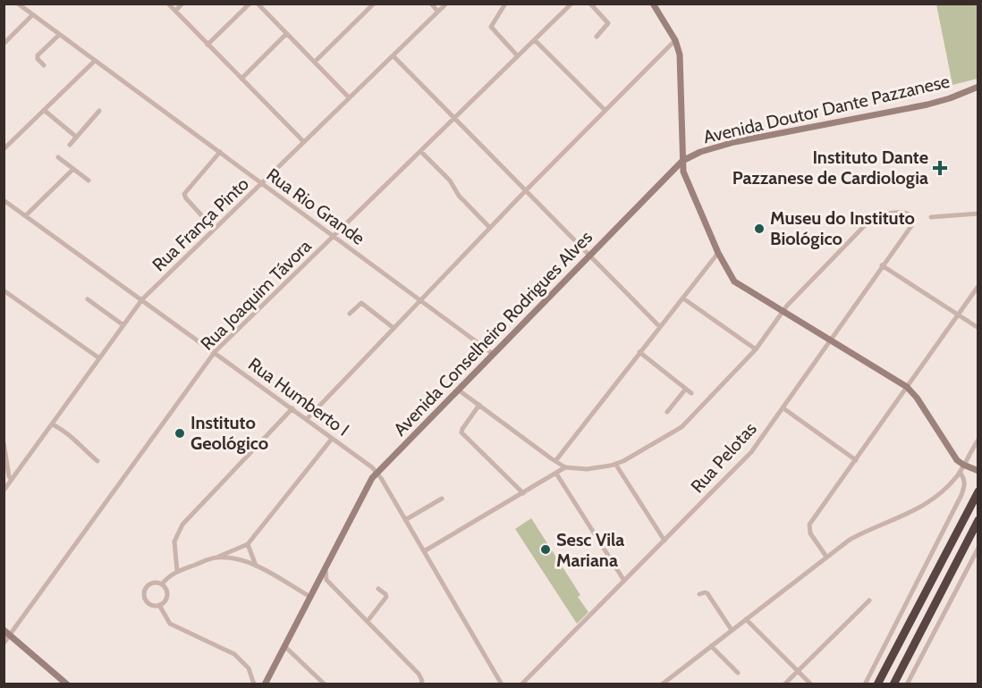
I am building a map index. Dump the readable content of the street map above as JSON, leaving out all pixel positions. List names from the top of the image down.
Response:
{
  "streets": {
    "street": [
      "Avenida Doutor Dante Pazzanese",
      "Rua Rio Grande",
      "Rua França Pinto",
      "Rua Joaquim Távora",
      "Avenida Conselheiro Rodrigues Alves",
      "Rua Humberto I",
      "Rua Pelotas"
    ]
  },
  "crossings": [
    ["Avenida Doutor Dante Pazzanese", "Avenida Conselheiro Rodrigues Alves"],
    ["Rua Rio Grande", "Rua França Pinto"],
    ["Rua Rio Grande", "Rua Joaquim Távora"],
    ["Rua Rio Grande", "Avenida Conselheiro Rodrigues Alves"],
    ["Rua França Pinto", "Rua Humberto I"],
    ["Rua Joaquim Távora", "Rua Humberto I"],
    ["Avenida Conselheiro Rodrigues Alves", "Rua Humberto I"]
  ],
  "places": {
    "health": ["Instituto Dante Pazzanese de Cardiologia"],
    "other": ["Museu do Instituto Biológico", "Instituto Geológico", "Sesc Vila Mariana"]
  }
}
